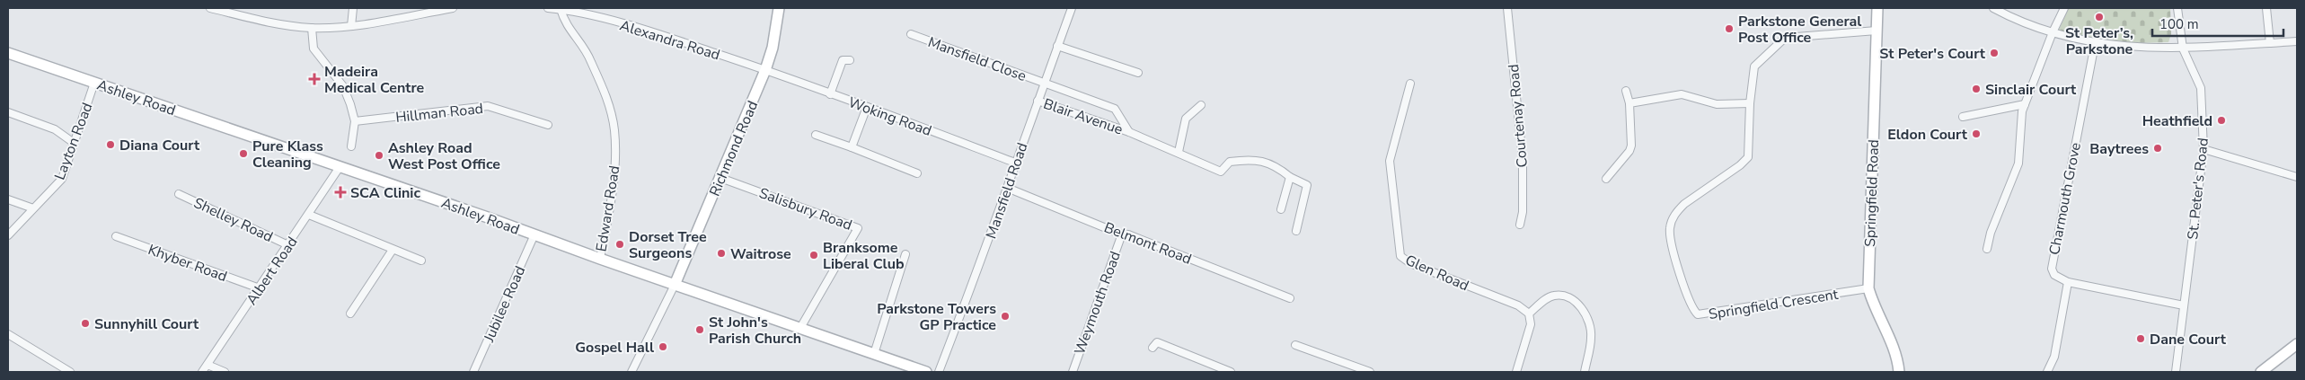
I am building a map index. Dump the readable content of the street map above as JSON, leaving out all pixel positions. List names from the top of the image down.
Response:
{
  "streets": {
    "main road": ["Ashley Road", "Richmond Road", "Springfield Road"],
    "street": [
      "Alexandra Road",
      "Mansfield Close",
      "Hillman Road",
      "Woking Road",
      "Blair Avenue",
      "Courtenay Road",
      "Layton Road",
      "St. Peter's Road",
      "Mansfield Road",
      "Charmouth Grove",
      "Edward Road",
      "Salisbury Road",
      "Shelley Road",
      "Belmont Road",
      "Khyber Road",
      "Albert Road",
      "Glen Road",
      "Weymouth Road",
      "Jubilee Road",
      "Springfield Crescent"
    ]
  },
  "crossings": [
    ["Alexandra Road", "Woking Road"],
    ["Alexandra Road", "Richmond Road"],
    ["Alexandra Road", "Edward Road"],
    ["Mansfield Close", "Blair Avenue"],
    ["Mansfield Close", "Mansfield Road"],
    ["Ashley Road", "Layton Road"],
    ["Ashley Road", "Richmond Road"],
    ["Ashley Road", "Edward Road"],
    ["Ashley Road", "Salisbury Road"],
    ["Ashley Road", "Albert Road"],
    ["Ashley Road", "Jubilee Road"],
    ["Woking Road", "Richmond Road"],
    ["Woking Road", "Mansfield Road"],
    ["Blair Avenue", "Mansfield Road"],
    ["Richmond Road", "Salisbury Road"],
    ["St. Peter's Road", "Charmouth Grove"],
    ["Mansfield Road", "Belmont Road"],
    ["Springfield Road", "Springfield Crescent"],
    ["Shelley Road", "Albert Road"],
    ["Belmont Road", "Weymouth Road"],
    ["Khyber Road", "Albert Road"]
  ],
  "places": {
    "other": [
      "St Peter’s, Parkstone",
      "Parkstone General Post Office",
      "St Peter's Court",
      "Sinclair Court",
      "Heathfield",
      "Eldon Court",
      "Diana Court",
      "Baytrees",
      "Pure Klass Cleaning",
      "Ashley Road West Post Office",
      "Dorset Tree Surgeons",
      "Waitrose",
      "Branksome Liberal Club",
      "Parkstone Towers GP Practice",
      "Sunnyhill Court",
      "St John's Parish Church",
      "Dane Court",
      "Gospel Hall"
    ],
    "health": ["Madeira Medical Centre", "SCA Clinic"]
  },
  "scale_bar": "100 m"
}
